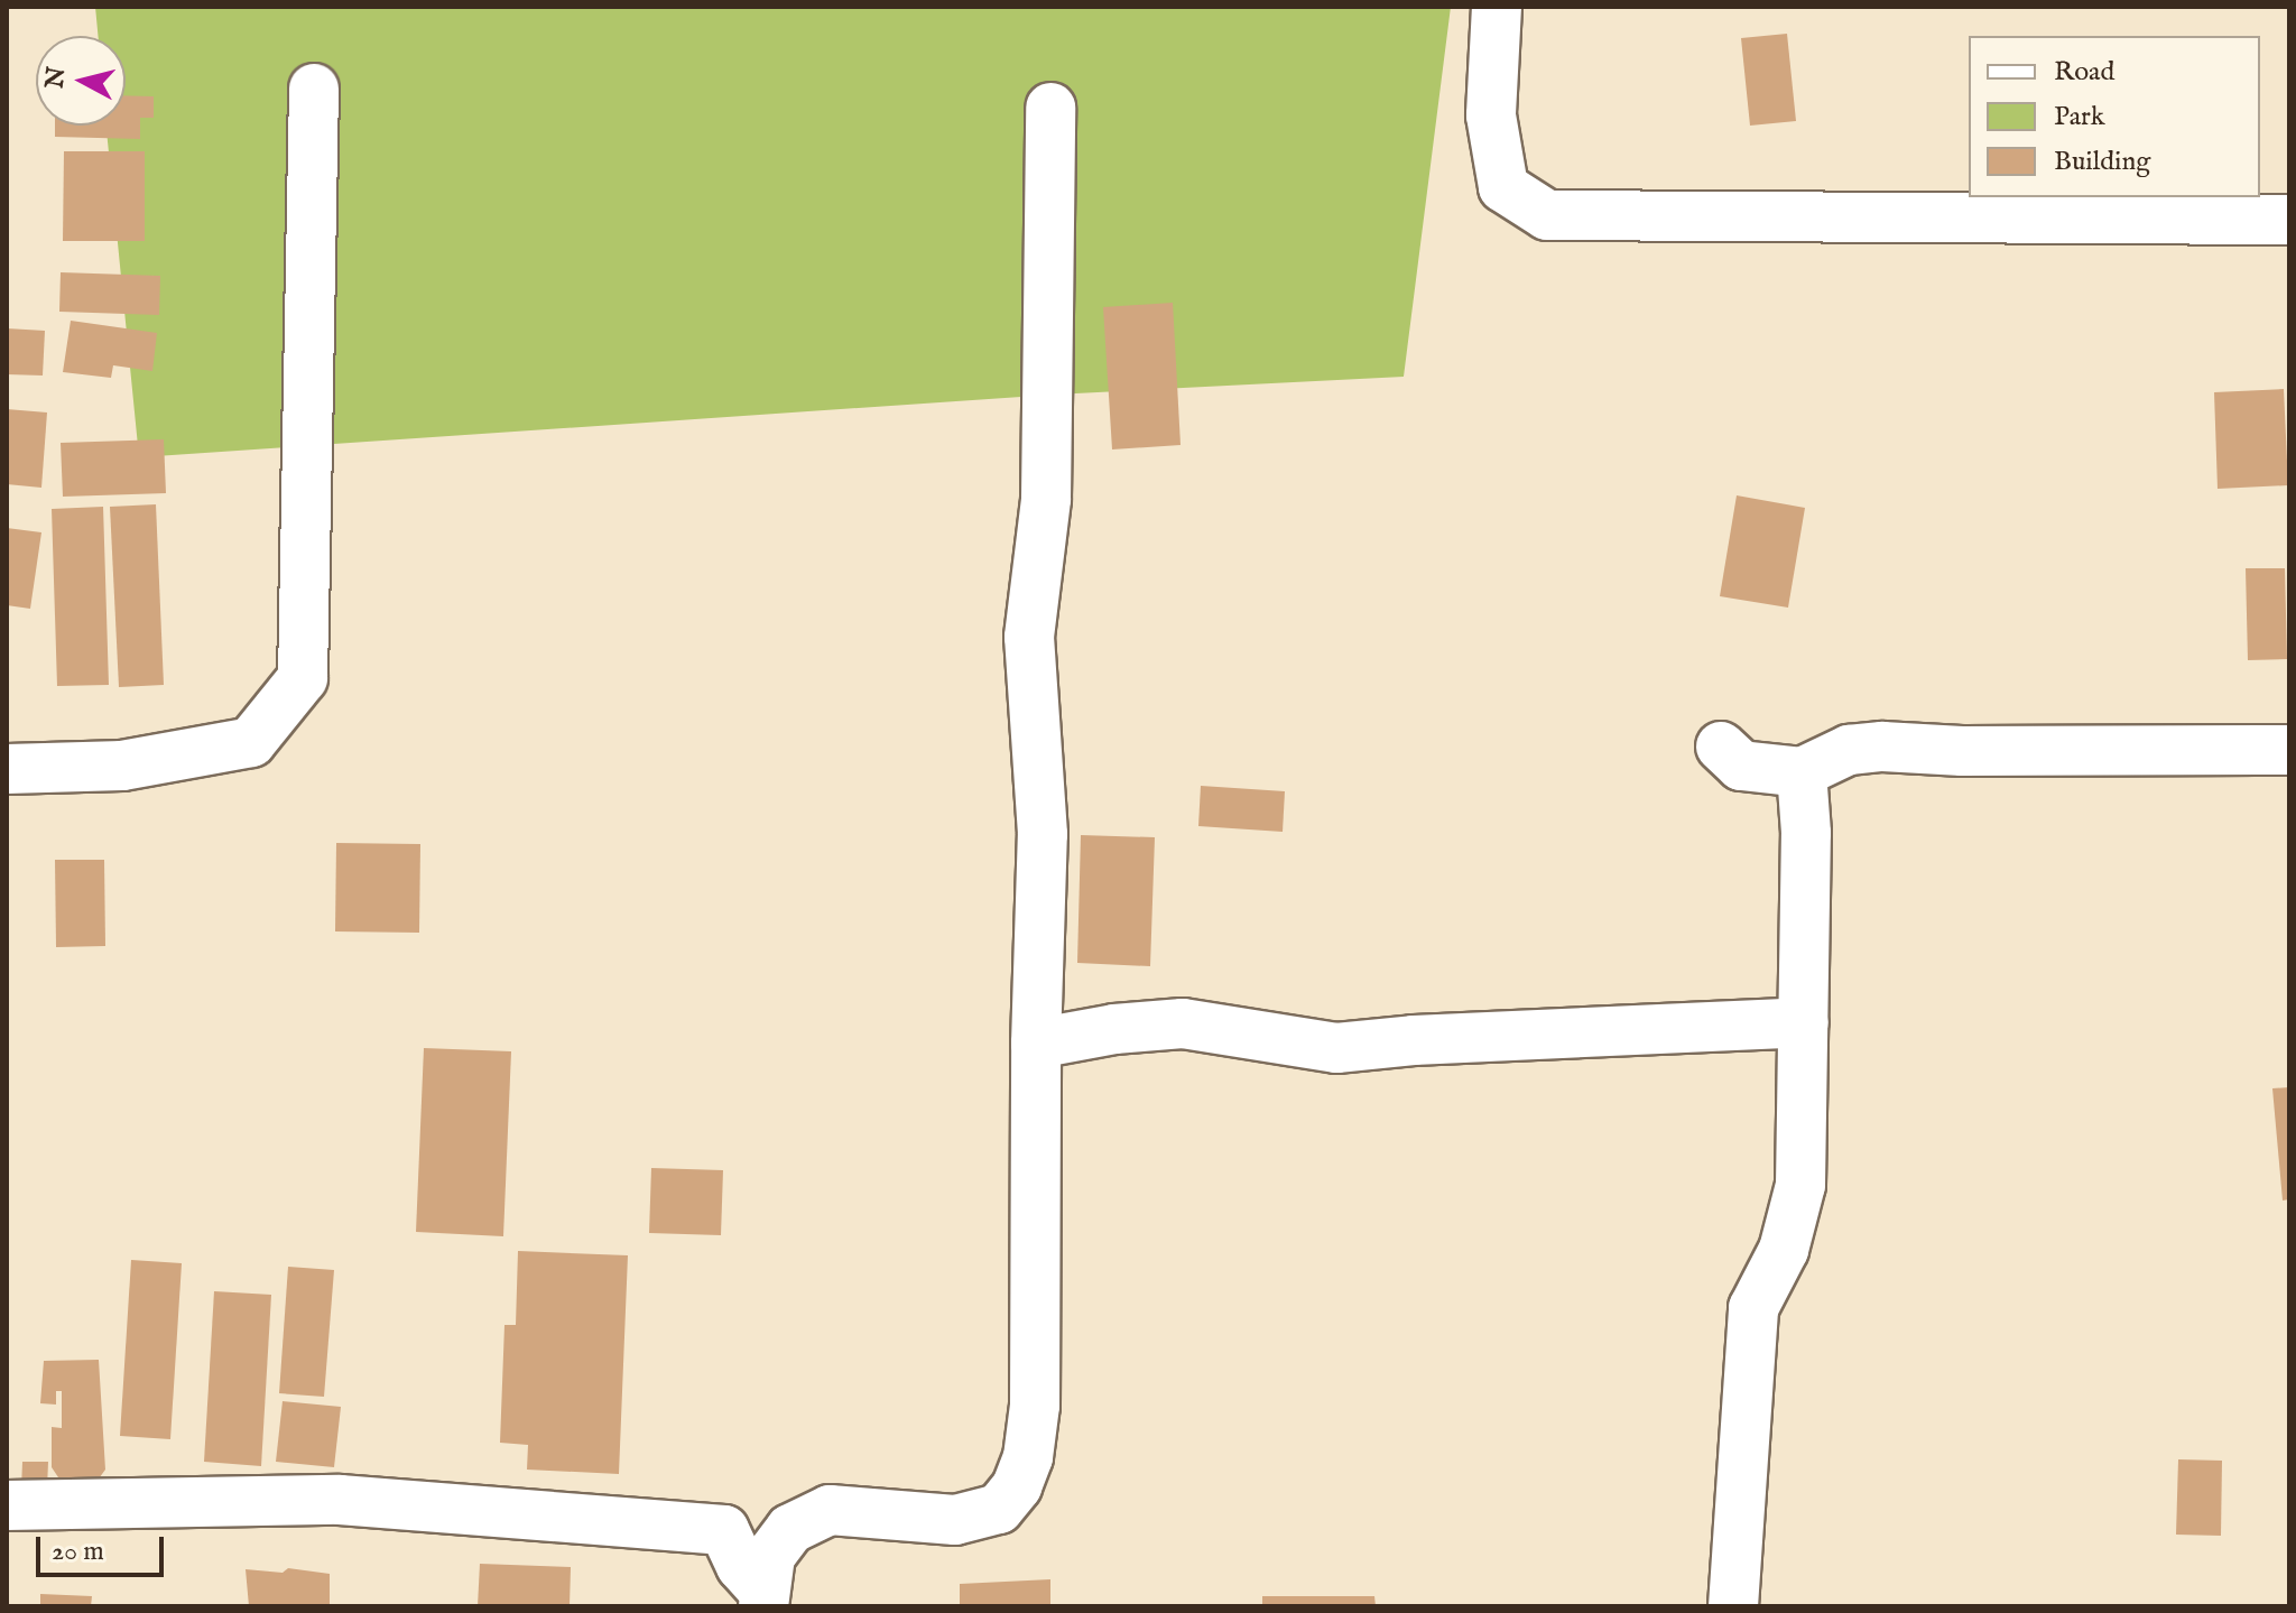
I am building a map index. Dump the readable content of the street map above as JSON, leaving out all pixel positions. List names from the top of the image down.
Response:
{
  "legend": ["Road", "Park", "Building"],
  "scale_bar": "20 m",
  "north": "left"
}
